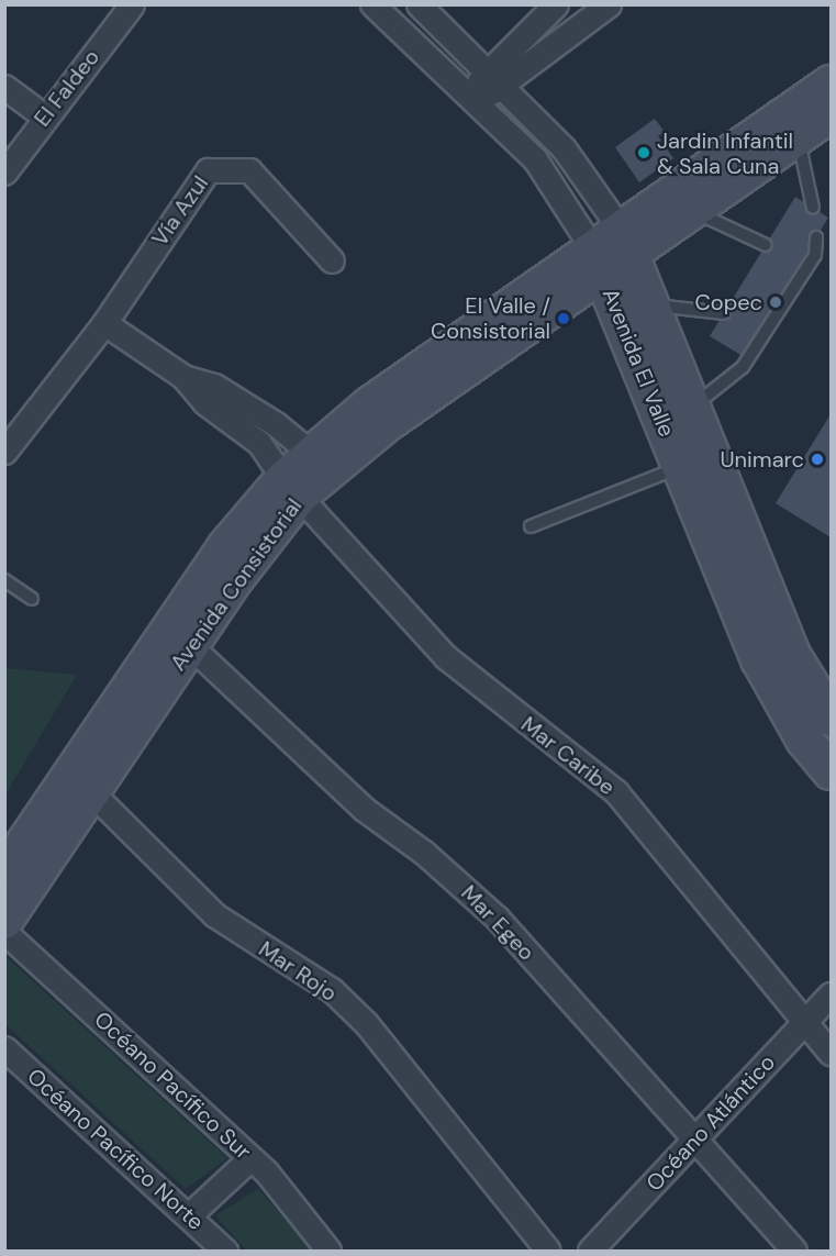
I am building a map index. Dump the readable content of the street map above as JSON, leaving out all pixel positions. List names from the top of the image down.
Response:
{
  "streets": {
    "main road": ["Avenida El Valle", "Avenida Consistorial"],
    "street": [
      "El Faldeo",
      "Vía Azul",
      "Mar Caribe",
      "Mar Egeo",
      "Mar Rojo",
      "Océano Pacífico Sur",
      "Océano Atlántico",
      "Océano Pacífico Norte"
    ]
  },
  "crossings": [
    ["Avenida El Valle", "Avenida Consistorial"],
    ["Avenida Consistorial", "Mar Caribe"],
    ["Avenida Consistorial", "Mar Egeo"],
    ["Avenida Consistorial", "Mar Rojo"],
    ["Mar Caribe", "Océano Atlántico"],
    ["Mar Egeo", "Océano Atlántico"]
  ],
  "places": [
    "Jardin Infantil & Sala Cuna",
    "Copec",
    "El Valle / Consistorial",
    "Unimarc"
  ]
}
